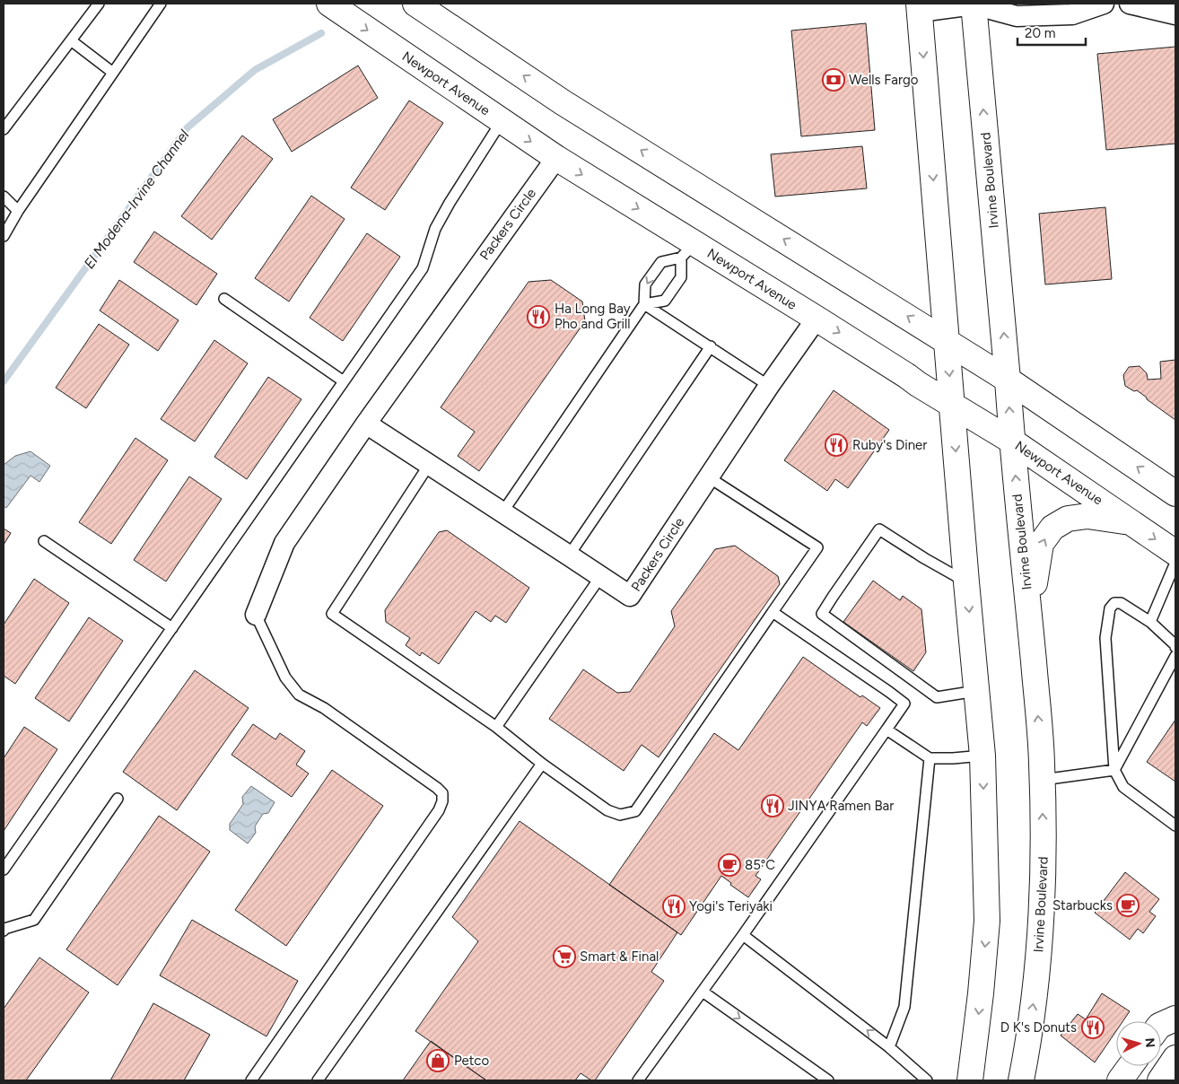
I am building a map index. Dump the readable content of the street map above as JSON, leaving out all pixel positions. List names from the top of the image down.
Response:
{
  "streets": {
    "main road": ["Newport Avenue", "Irvine Boulevard"],
    "street": ["Packers Circle"]
  },
  "crossings": [
    ["Newport Avenue", "Irvine Boulevard"],
    ["Newport Avenue", "Packers Circle"]
  ],
  "water": ["El Modena-Irvine Channel"],
  "places": {
    "bank": ["Wells Fargo"],
    "restaurant": [
      "Ha Long Bay Pho and Grill",
      "Ruby's Diner",
      "JINYA Ramen Bar",
      "Yogi's Teriyaki",
      "D K's Donuts"
    ],
    "cafe": ["85°C", "Starbucks"],
    "supermarket": ["Smart & Final"],
    "shop": ["Petco"]
  },
  "scale_bar": "20 m",
  "north": "right"
}
